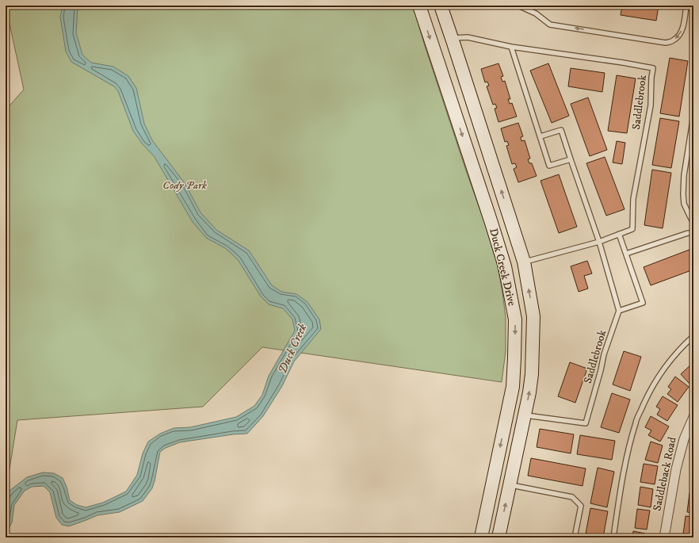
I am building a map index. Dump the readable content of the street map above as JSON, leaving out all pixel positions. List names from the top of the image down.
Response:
{
  "streets": {
    "main road": ["Duck Creek Drive"],
    "street": ["Saddleback Road"],
    "lane": ["Saddlebrook"]
  },
  "crossings": [
    ["Saddlebrook", "Duck Creek Drive"]
  ],
  "water": ["Duck Creek"],
  "parks": ["Cody Park"]
}
